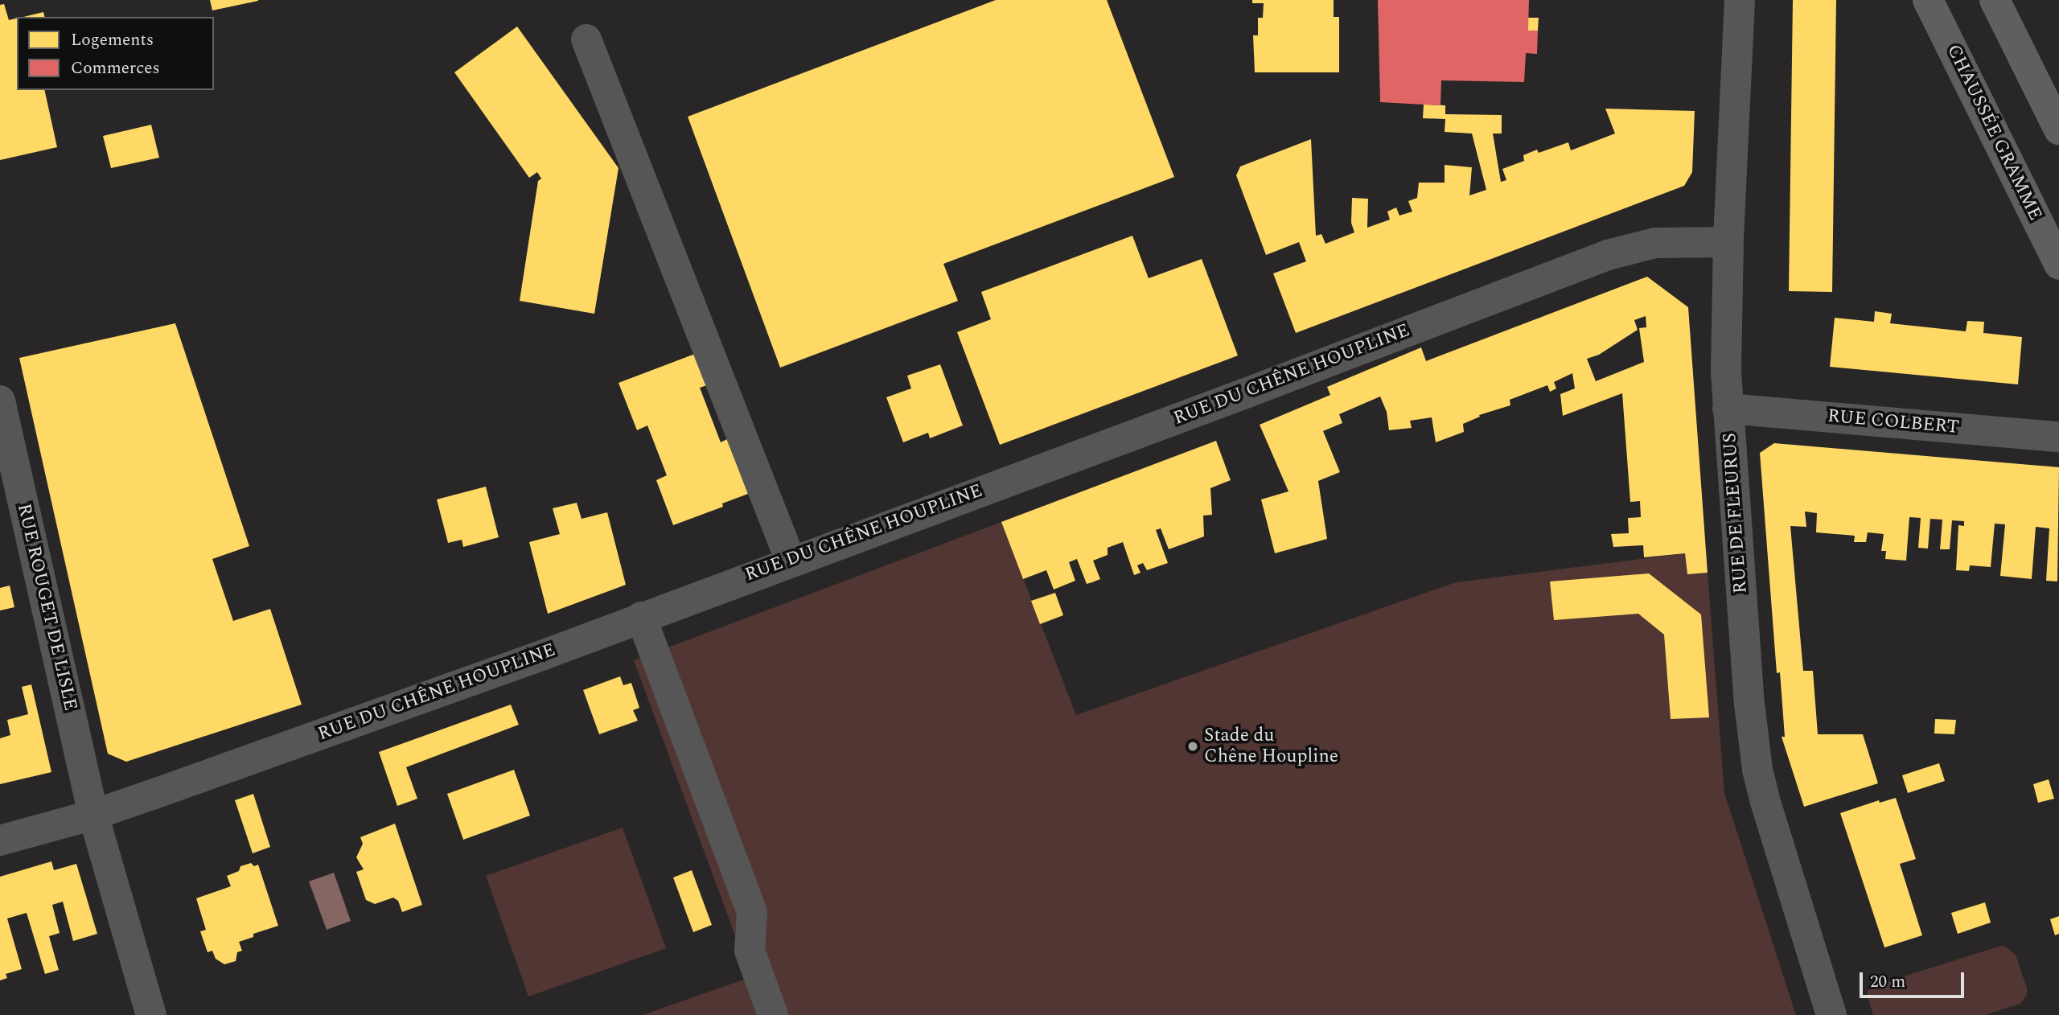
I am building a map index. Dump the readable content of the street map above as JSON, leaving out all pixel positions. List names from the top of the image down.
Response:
{
  "streets": {
    "main road": ["CHAUSSÉE GRAMME"],
    "street": [
      "RUE DU CHÊNE HOUPLINE",
      "RUE COLBERT",
      "RUE DE FLEURUS",
      "RUE ROUGET DE LISLE"
    ]
  },
  "crossings": [
    ["RUE DU CHÊNE HOUPLINE", "RUE DE FLEURUS"],
    ["RUE DU CHÊNE HOUPLINE", "RUE ROUGET DE LISLE"],
    ["RUE COLBERT", "RUE DE FLEURUS"]
  ],
  "places": ["Stade du Chêne Houpline"],
  "legend": ["Logements", "Commerces"],
  "scale_bar": "20 m"
}
